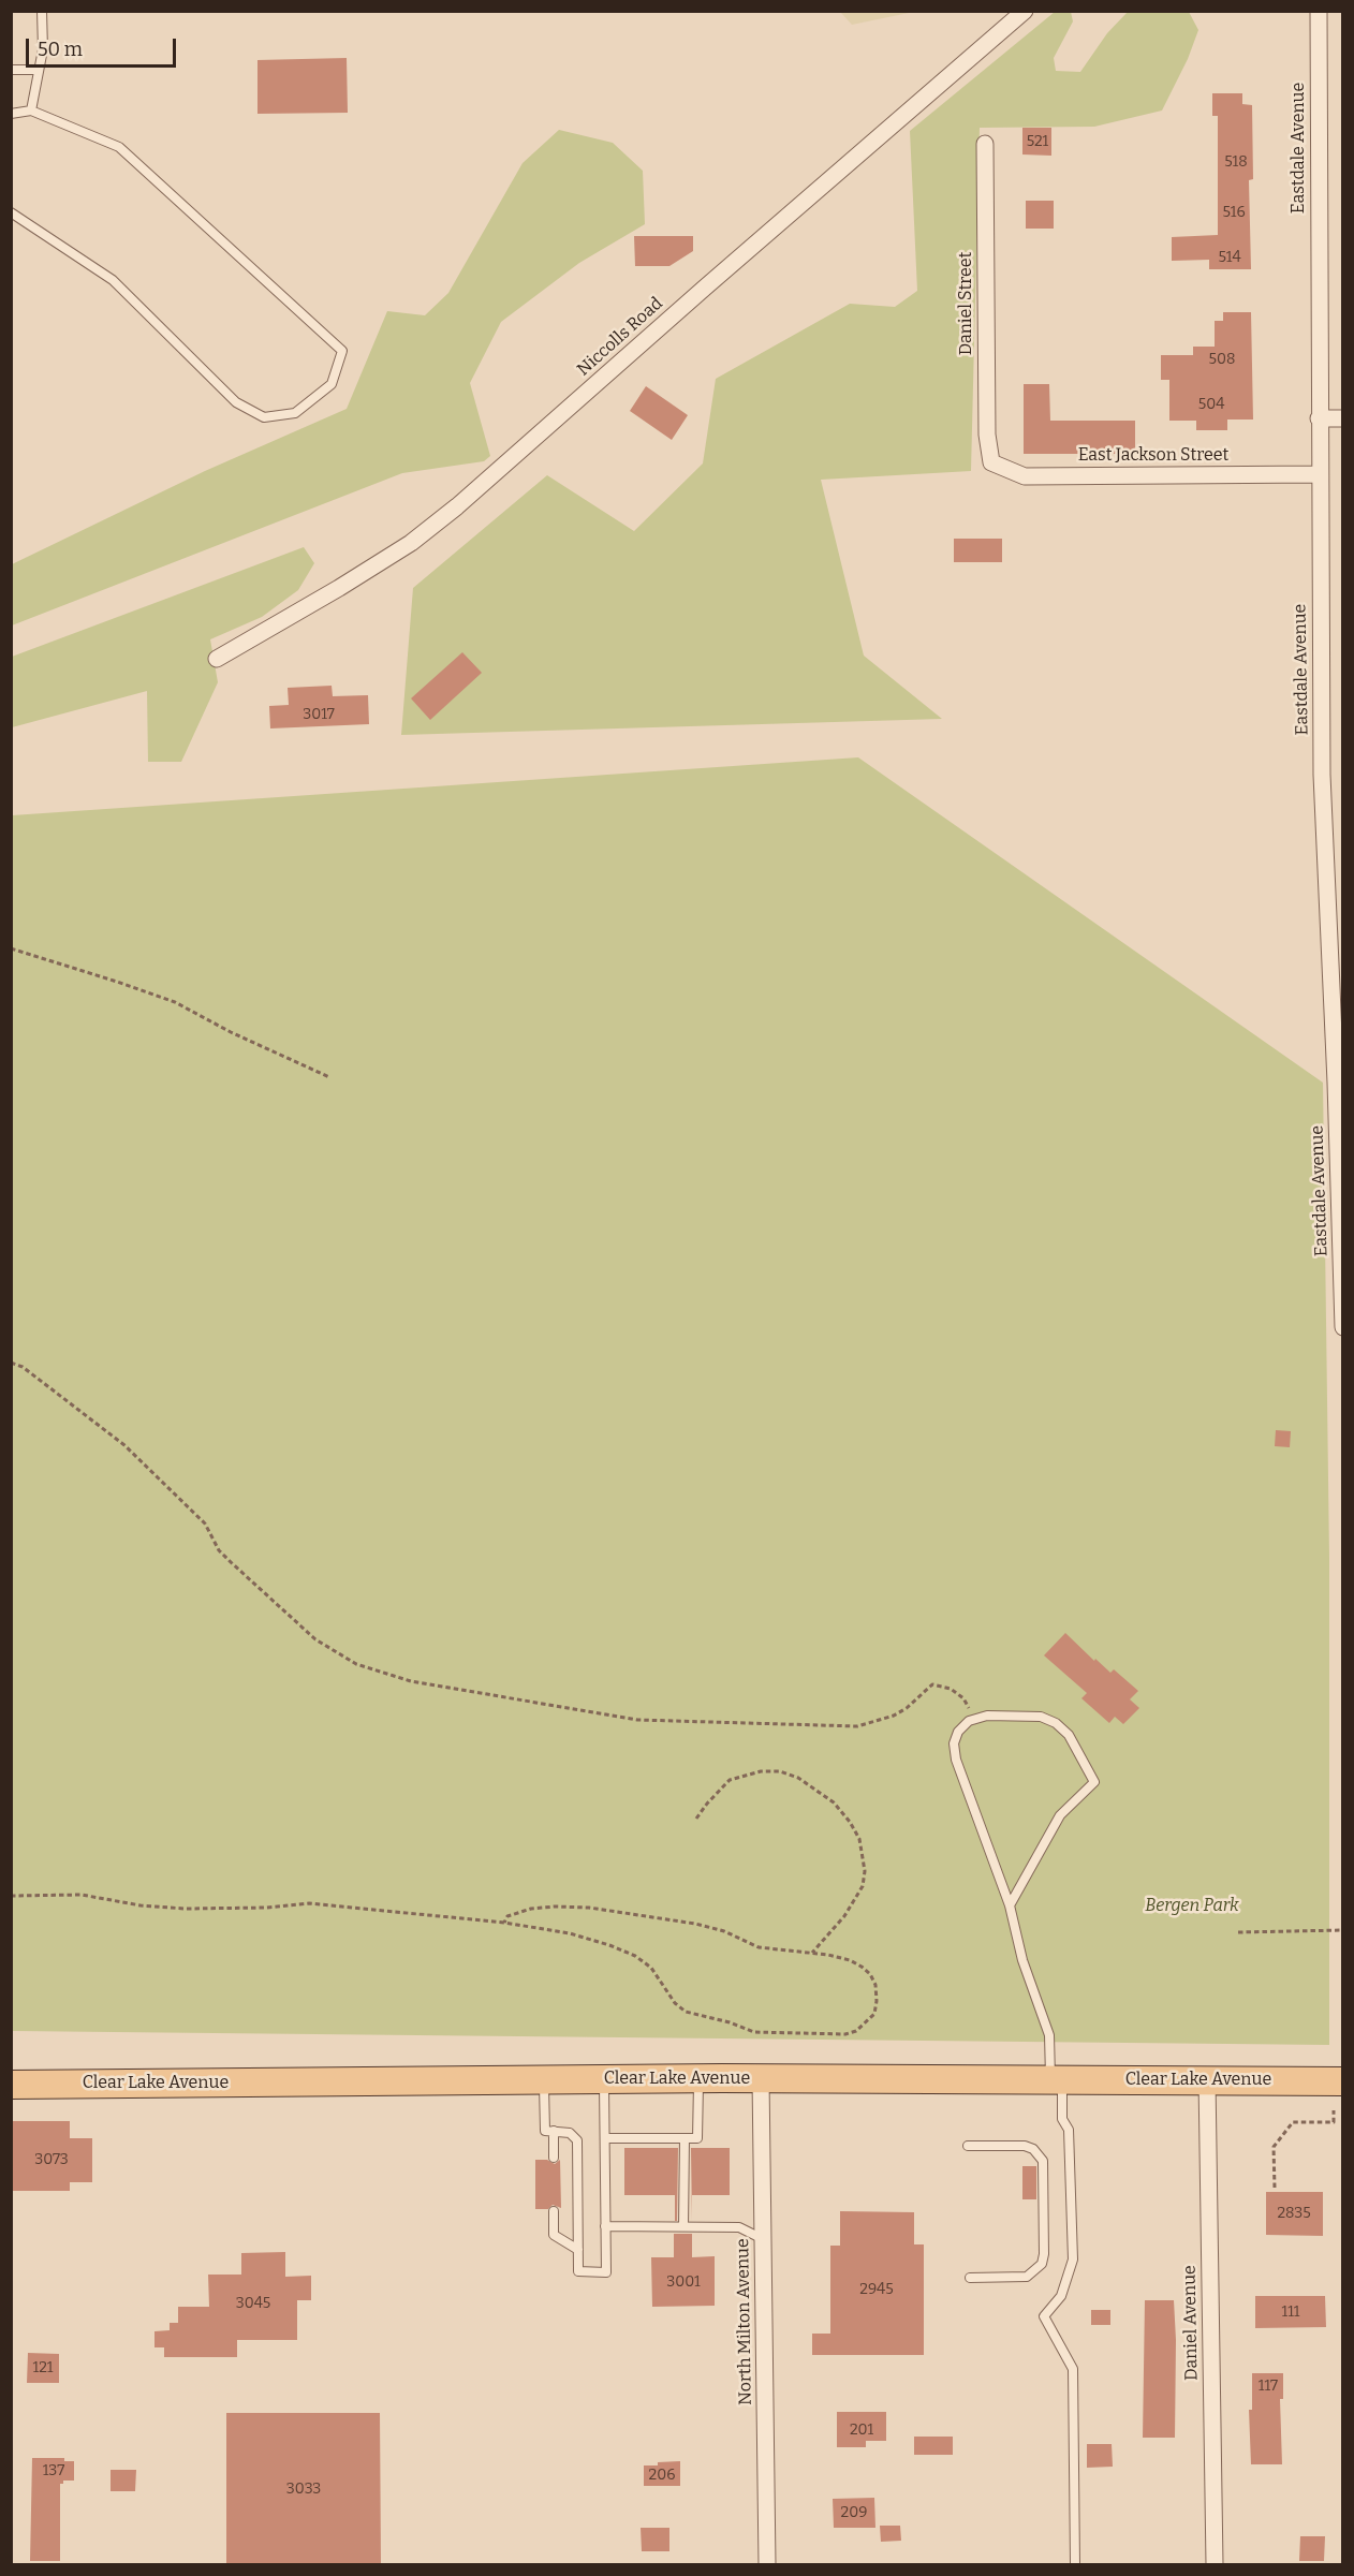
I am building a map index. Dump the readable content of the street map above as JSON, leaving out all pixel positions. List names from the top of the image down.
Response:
{
  "streets": {
    "main road": ["Clear Lake Avenue"],
    "street": [
      "Eastdale Avenue",
      "Daniel Street",
      "Niccolls Road",
      "East Jackson Street",
      "North Milton Avenue",
      "Daniel Avenue"
    ]
  },
  "crossings": [
    ["Eastdale Avenue", "East Jackson Street"],
    ["Daniel Street", "East Jackson Street"],
    ["Clear Lake Avenue", "North Milton Avenue"],
    ["Clear Lake Avenue", "Daniel Avenue"]
  ],
  "parks": ["Bergen Park"],
  "house_numbers": [
    "521",
    "518",
    "516",
    "514",
    "508",
    "504",
    "3017",
    "3073",
    "2835",
    "3001",
    "2945",
    "3045",
    "111",
    "121",
    "117",
    "201",
    "137",
    "206",
    "3033",
    "209"
  ],
  "scale_bar": "50 m"
}
